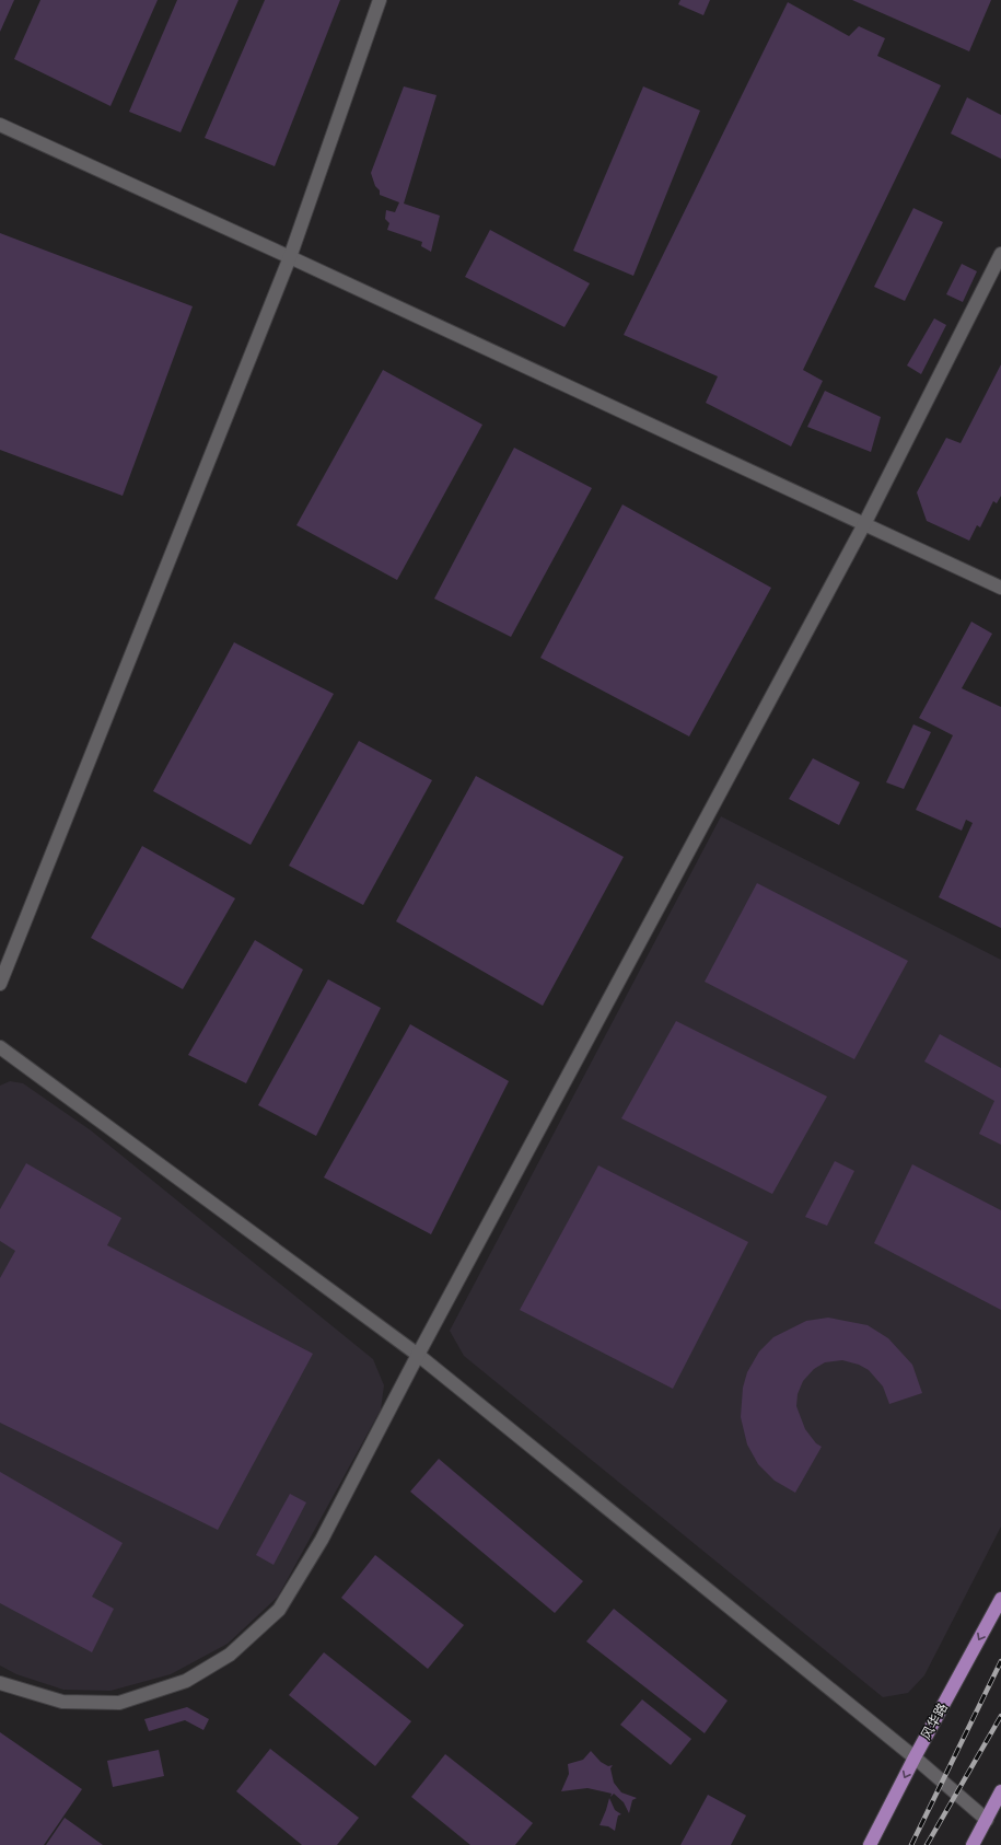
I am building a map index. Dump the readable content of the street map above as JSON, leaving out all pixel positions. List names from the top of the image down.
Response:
{
  "streets": {
    "main road": ["风华路"]
  },
  "one_way": ["风华路"]
}
